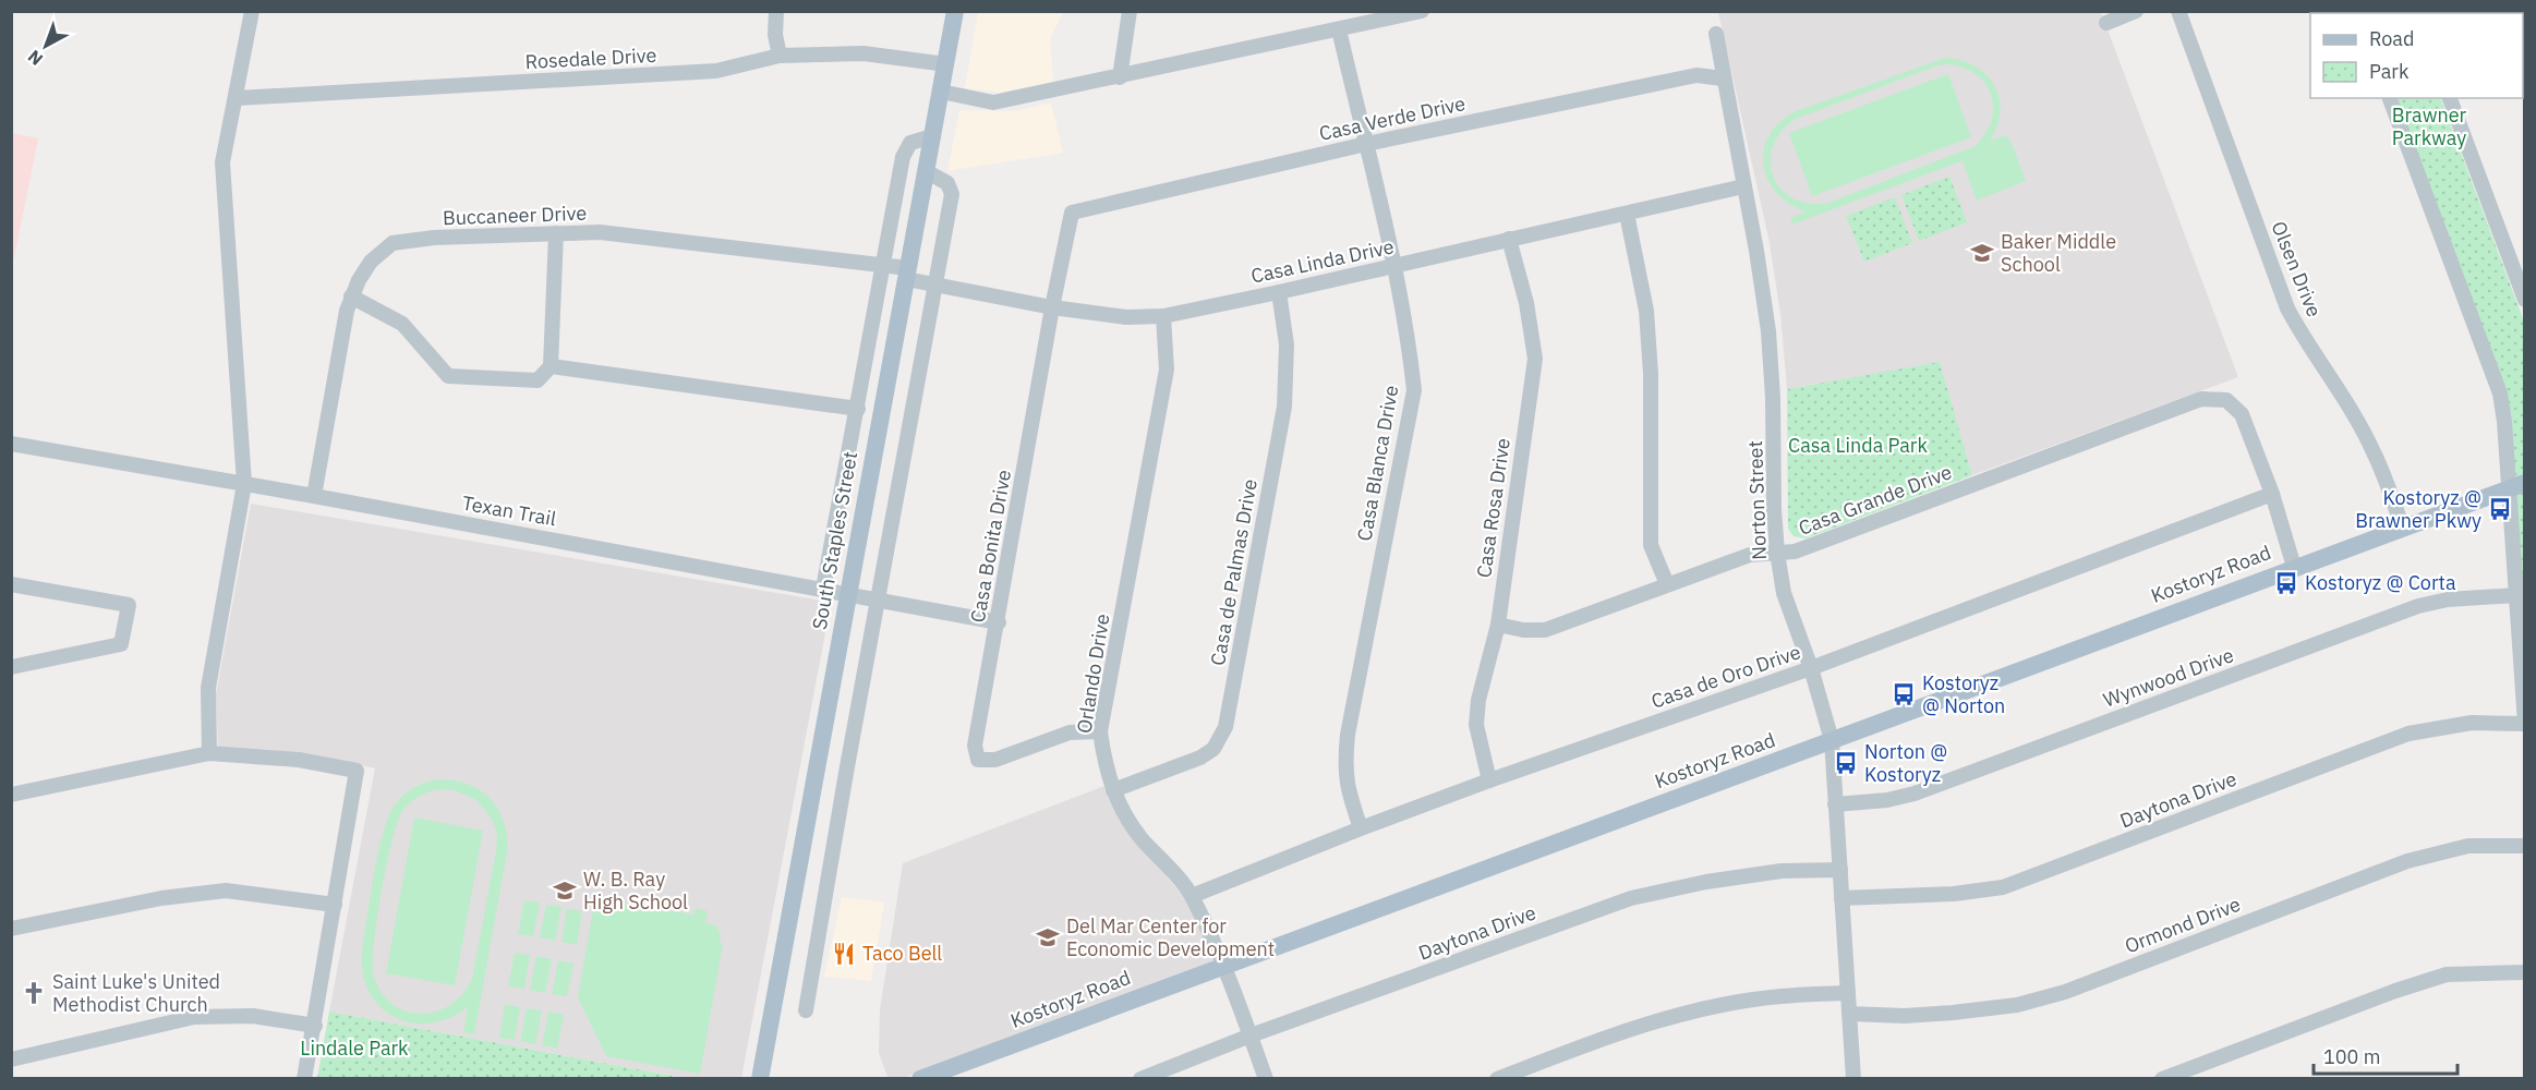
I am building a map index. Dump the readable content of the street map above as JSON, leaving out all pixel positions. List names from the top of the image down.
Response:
{
  "streets": {
    "main road": ["South Staples Street", "Kostoryz Road"],
    "street": [
      "Rosedale Drive",
      "Casa Verde Drive",
      "Buccaneer Drive",
      "Casa Linda Drive",
      "Olsen Drive",
      "Casa Blanca Drive",
      "Norton Street",
      "Casa Grande Drive",
      "Casa Rosa Drive",
      "Texan Trail",
      "Casa Bonita Drive",
      "Casa de Palmas Drive",
      "Orlando Drive",
      "Casa de Oro Drive",
      "Wynwood Drive",
      "Daytona Drive",
      "Ormond Drive"
    ]
  },
  "crossings": [
    ["Rosedale Drive", "South Staples Street"],
    ["Casa Verde Drive", "Casa Blanca Drive"],
    ["Casa Verde Drive", "Norton Street"],
    ["Casa Verde Drive", "Casa Bonita Drive"],
    ["Buccaneer Drive", "Casa Linda Drive"],
    ["Buccaneer Drive", "Texan Trail"],
    ["Buccaneer Drive", "South Staples Street"],
    ["Casa Linda Drive", "Casa Blanca Drive"],
    ["Casa Linda Drive", "Norton Street"],
    ["Casa Linda Drive", "Casa Rosa Drive"],
    ["Casa Linda Drive", "South Staples Street"],
    ["Casa Linda Drive", "Casa Bonita Drive"],
    ["Casa Linda Drive", "Casa de Palmas Drive"],
    ["Casa Linda Drive", "Orlando Drive"],
    ["Olsen Drive", "Kostoryz Road"],
    ["Casa Blanca Drive", "Casa de Oro Drive"],
    ["Norton Street", "Casa Grande Drive"],
    ["Norton Street", "Kostoryz Road"],
    ["Norton Street", "Casa de Oro Drive"],
    ["Norton Street", "Wynwood Drive"],
    ["Norton Street", "Daytona Drive"],
    ["Norton Street", "Ormond Drive"],
    ["Casa Grande Drive", "Casa Rosa Drive"],
    ["Casa Grande Drive", "Casa de Oro Drive"],
    ["Casa Rosa Drive", "Casa de Oro Drive"],
    ["Texan Trail", "South Staples Street"],
    ["Texan Trail", "Casa Bonita Drive"],
    ["Casa Bonita Drive", "Orlando Drive"],
    ["Casa de Palmas Drive", "Orlando Drive"],
    ["Kostoryz Road", "Orlando Drive"],
    ["Orlando Drive", "Casa de Oro Drive"],
    ["Orlando Drive", "Daytona Drive"]
  ],
  "parks": ["Brawner Parkway", "Casa Linda Park", "Lindale Park"],
  "places": {
    "school or university": ["Baker Middle School", "W. B. Ray High School", "Del Mar Center for Economic Development"],
    "bus stop": [
      "Kostoryz @ Brawner Pkwy",
      "Kostoryz @ Corta",
      "Kostoryz @ Norton",
      "Norton @ Kostoryz"
    ],
    "restaurant": ["Taco Bell"],
    "church": ["Saint Luke's United Methodist Church"]
  },
  "legend": ["Road", "Park"],
  "scale_bar": "100 m",
  "north": "bottom left"
}
